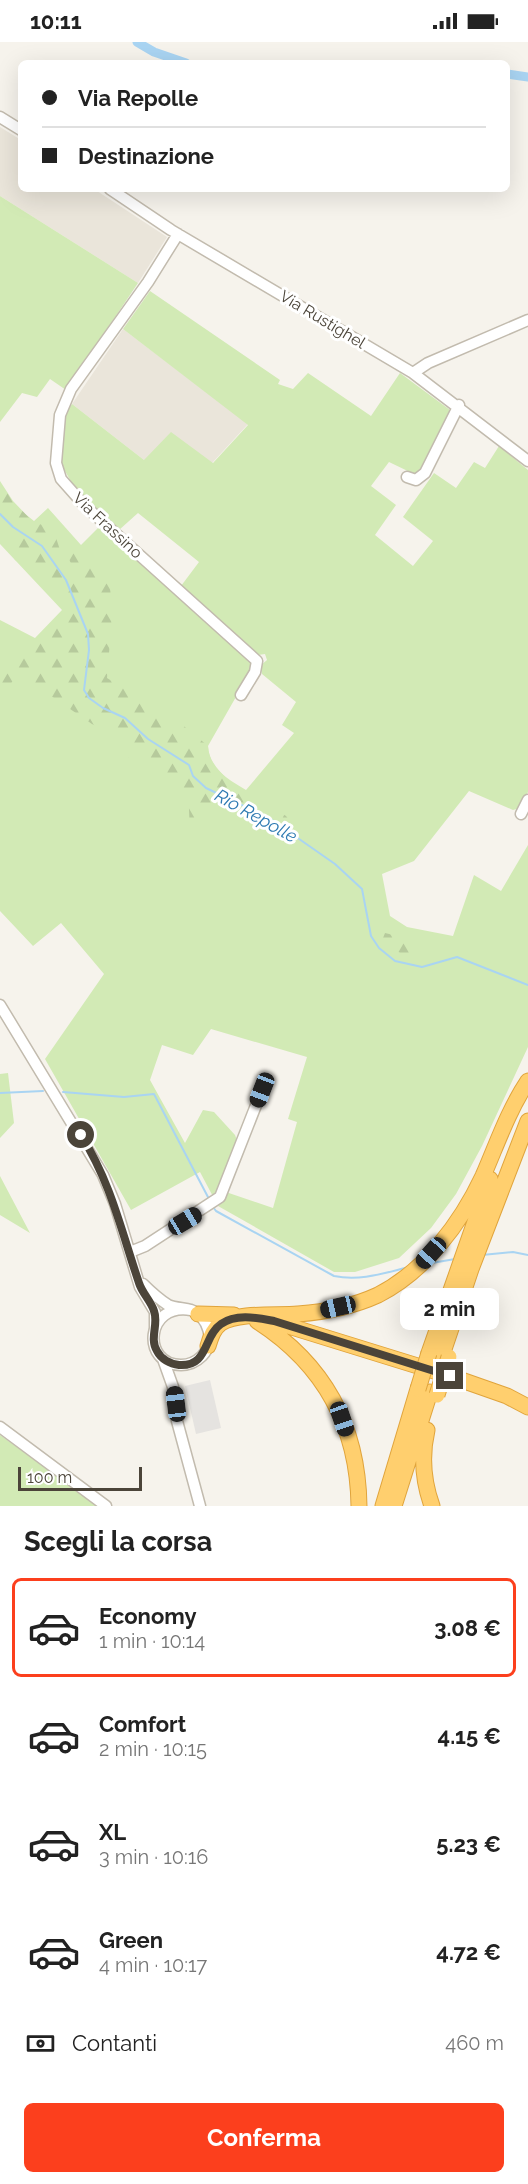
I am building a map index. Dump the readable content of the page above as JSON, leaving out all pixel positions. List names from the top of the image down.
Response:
{
  "streets": {
    "street": ["Via Rustighel", "Via Frassino"]
  },
  "crossings": [
    ["Via Rustighel", "Via Frassino"]
  ],
  "water": ["Rio Repolle"],
  "scale_bar": "100 m",
  "page": {
    "status": "10:11",
    "banner": ["Via Repolle", "Destinazione"],
    "bubble": "2 min",
    "scale": "100 m",
    "heading": "Scegli la corsa",
    "list": [
      {
        "name": "Economy",
        "note": "1 min · 10:14",
        "value": "3.08 €"
      },
      {
        "name": "Comfort",
        "note": "2 min · 10:15",
        "value": "4.15 €"
      },
      {
        "name": "XL",
        "note": "3 min · 10:16",
        "value": "5.23 €"
      },
      {
        "name": "Green",
        "note": "4 min · 10:17",
        "value": "4.72 €"
      }
    ],
    "pay": ["Contanti", "460 m"],
    "buttons": "Conferma"
  }
}
